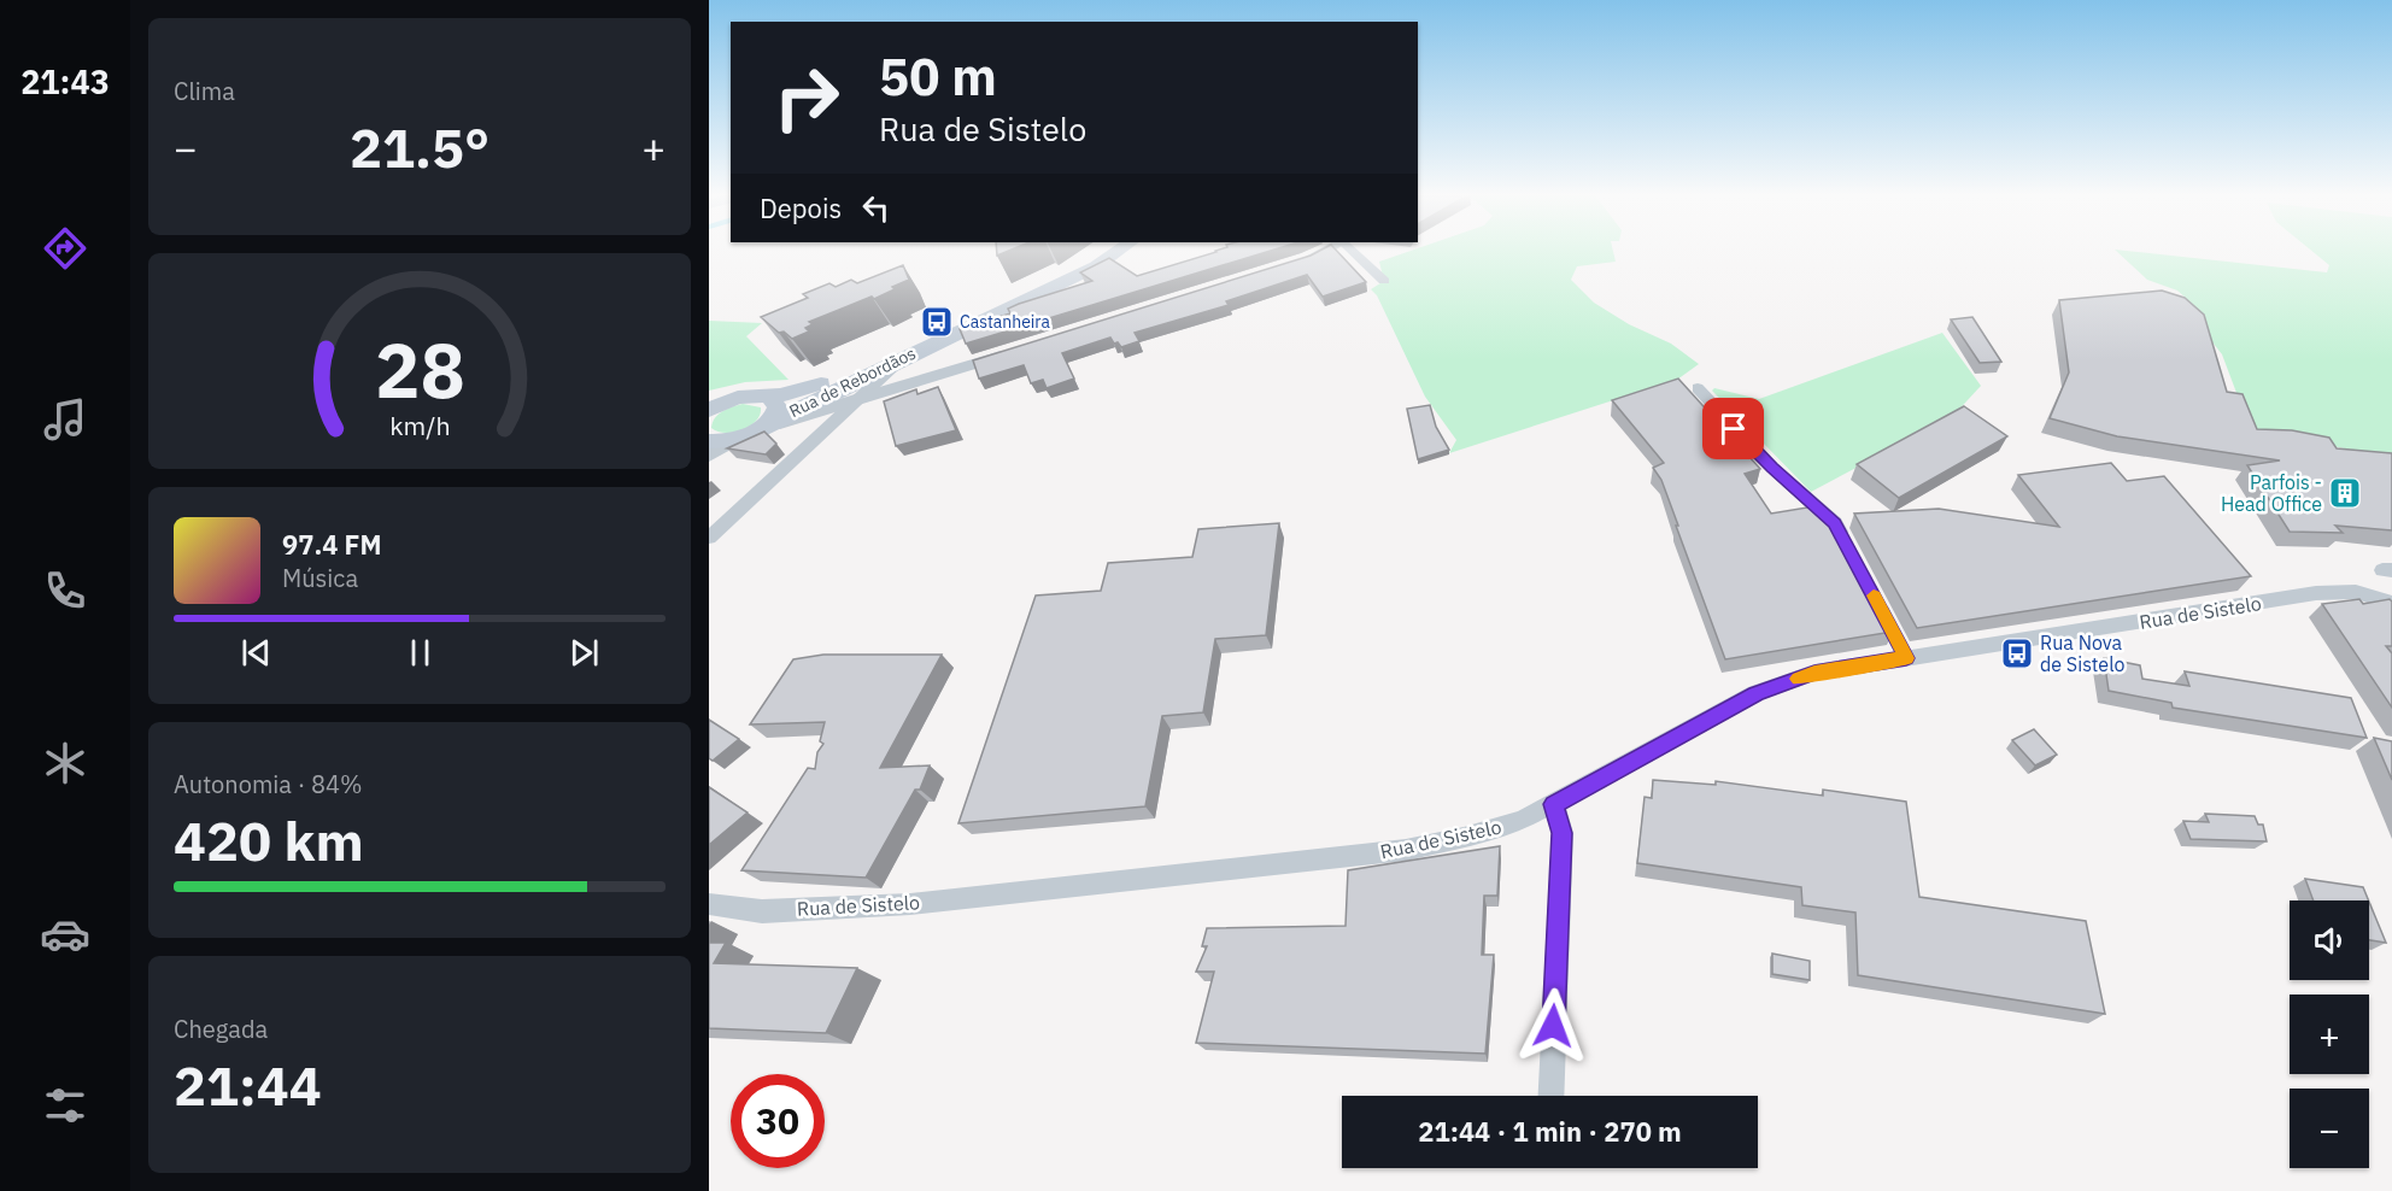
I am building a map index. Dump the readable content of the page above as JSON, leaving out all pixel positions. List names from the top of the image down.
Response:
{
  "streets": {
    "main road": ["Rua de Rebordãos"],
    "street": ["Rua de Sistelo"]
  },
  "places": {
    "bus stop": ["Castanheira", "Rua Nova de Sistelo"],
    "building": ["Parfois - Head Office"]
  },
  "page": {
    "tabs": "21:43",
    "tile": [
      "Clima",
      ["Autonomia · 84%", "420 km"],
      ["Chegada", "21:44"]
    ],
    "turn": ["50 m", "Rua de Sistelo"],
    "heat": ["−", "21.5°", "+"],
    "then": "Depois",
    "song": ["97.4 FM", "Música"],
    "map_buttons": ["+", "−"],
    "limit": "30",
    "trip": "21:44 · 1 min · 270 m",
    "gauge": ["28", "km/h"]
  }
}
